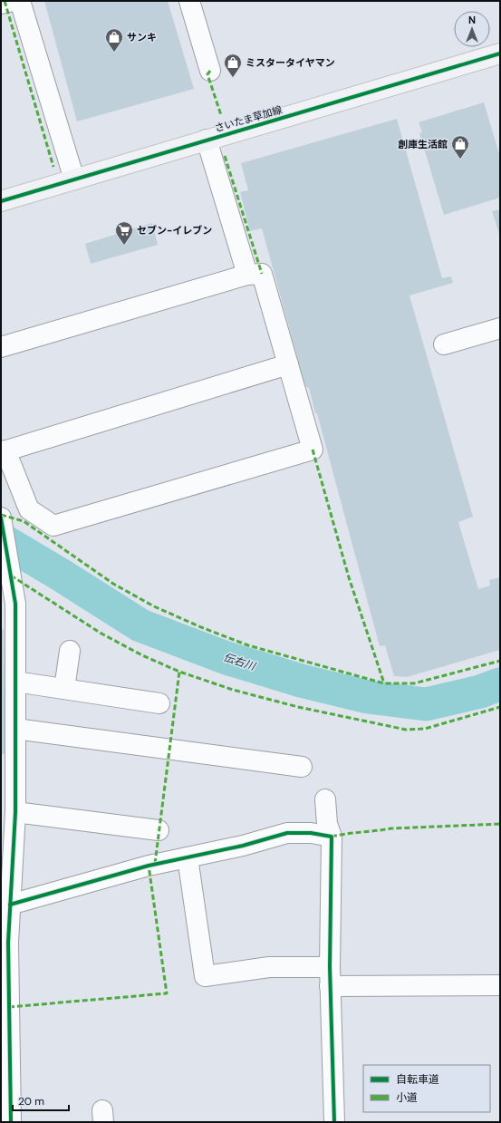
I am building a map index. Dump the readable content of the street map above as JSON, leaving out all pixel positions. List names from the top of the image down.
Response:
{
  "streets": {
    "main road": ["さいたま草加線"]
  },
  "water": ["伝右川"],
  "places": {
    "shop": ["サンキ", "ミスタータイヤマン", "創庫生活館"],
    "supermarket": ["セブン-イレブン"]
  },
  "legend": ["自転車道", "小道"],
  "scale_bar": "20 m",
  "north": "top"
}
